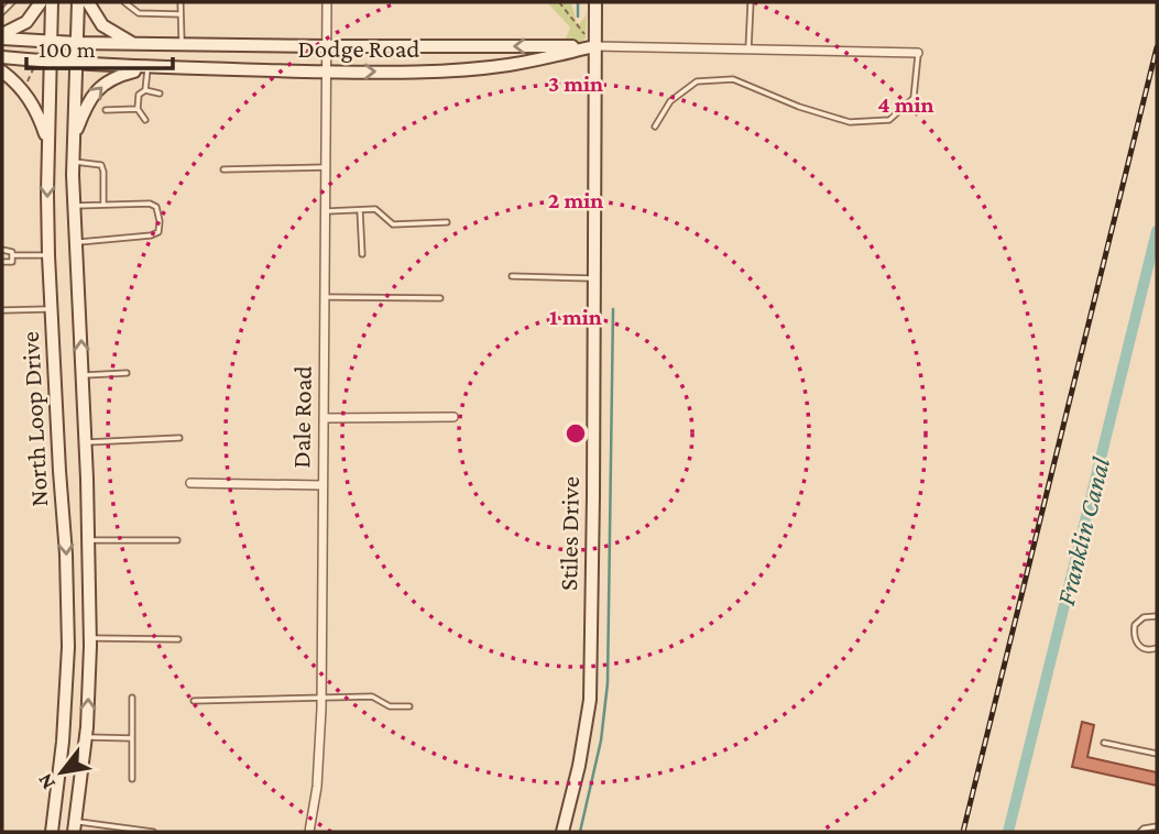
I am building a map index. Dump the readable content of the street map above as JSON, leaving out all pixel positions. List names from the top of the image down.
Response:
{
  "streets": {
    "main road": ["Dodge Road", "North Loop Drive", "Stiles Drive"],
    "street": ["Dale Road"]
  },
  "crossings": [
    ["Dodge Road", "Dale Road"],
    ["Dodge Road", "North Loop Drive"],
    ["Dodge Road", "Stiles Drive"]
  ],
  "water": ["Franklin Canal"],
  "scale_bar": "100 m",
  "north": "bottom left",
  "rings": [
    "3 min",
    "4 min",
    "2 min",
    "1 min"
  ]
}
